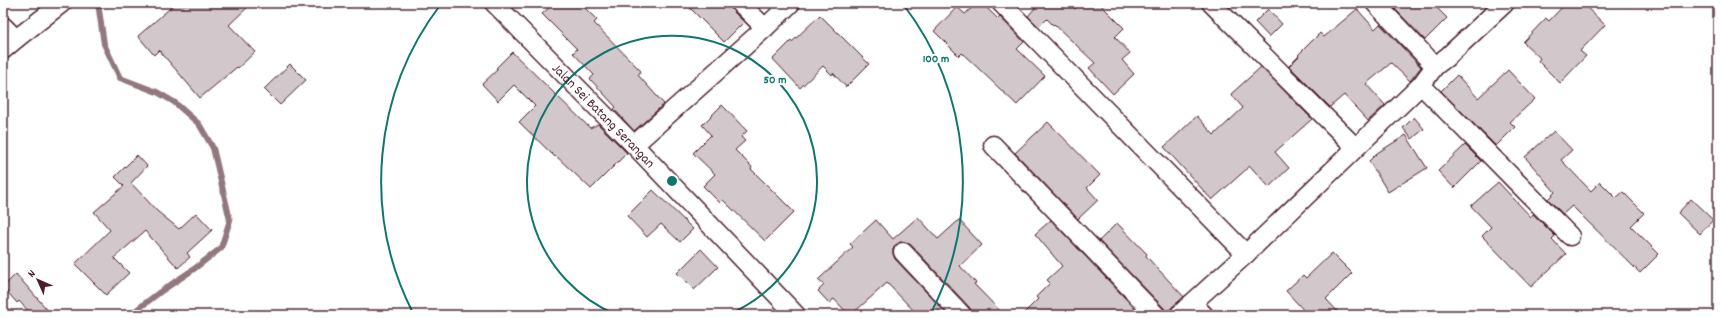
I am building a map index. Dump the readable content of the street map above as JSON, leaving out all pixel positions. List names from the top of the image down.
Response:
{
  "streets": {
    "street": ["Jalan Sei Batang Serangan"]
  },
  "north": "top left",
  "rings": ["100 m", "50 m"]
}
